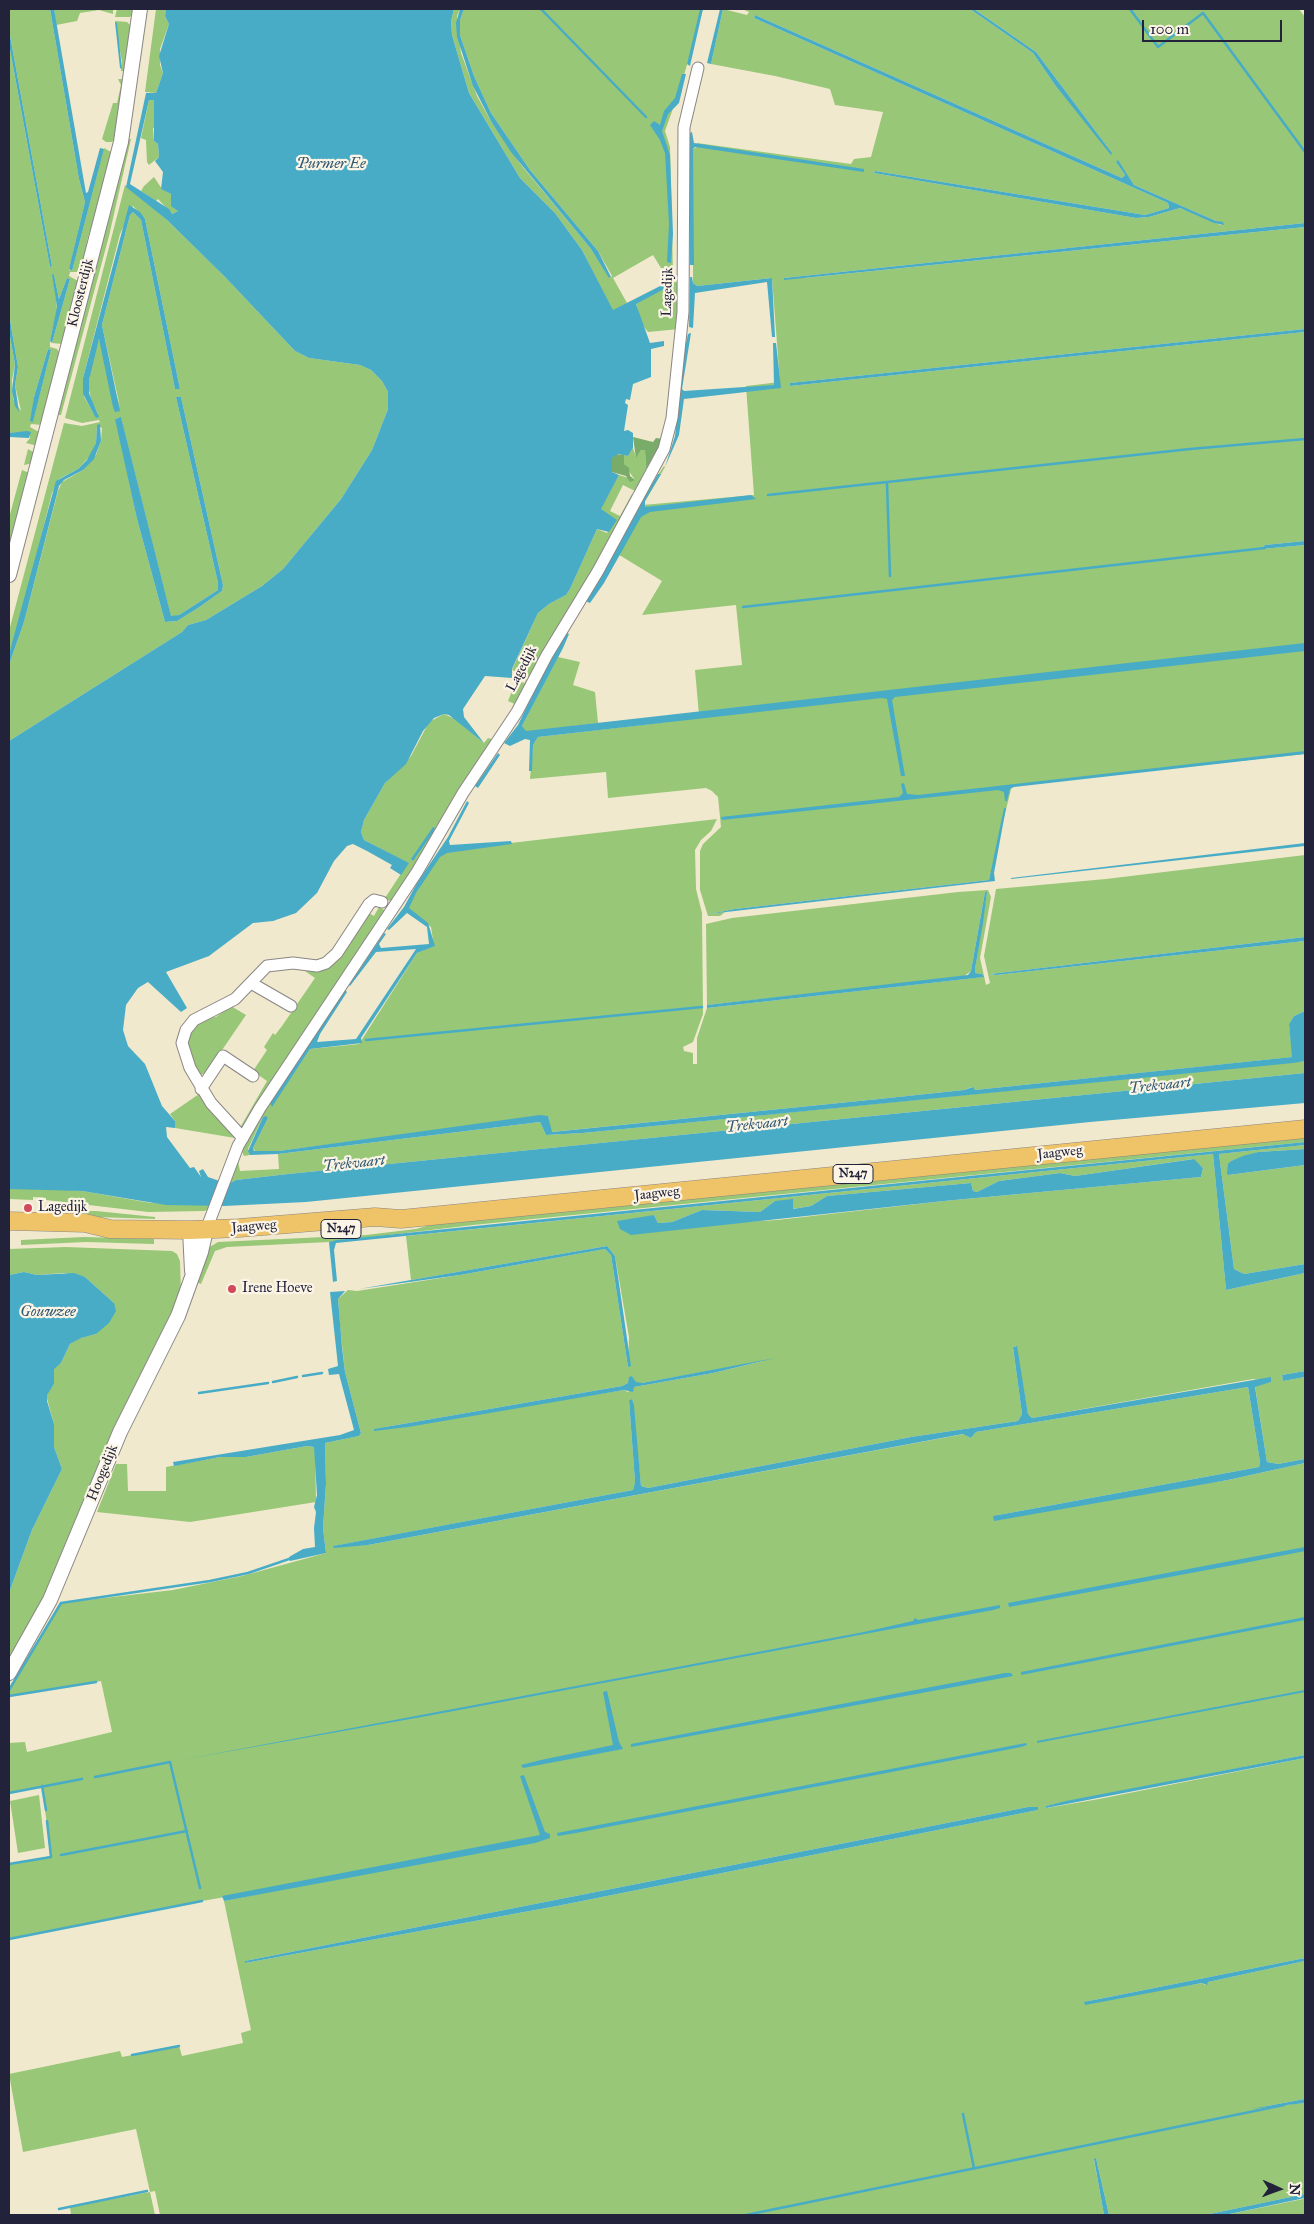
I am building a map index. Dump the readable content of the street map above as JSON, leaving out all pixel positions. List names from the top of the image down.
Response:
{
  "streets": {
    "main road": ["Jaagweg", "N247"],
    "street": ["Lagedijk", "Kloosterdijk", "Hoogedijk"]
  },
  "crossings": [
    ["Lagedijk", "Jaagweg"],
    ["Lagedijk", "Hoogedijk"],
    ["Jaagweg", "N247"],
    ["Jaagweg", "Hoogedijk"]
  ],
  "water": ["Purmer Ee", "Trekvaart", "Gouwzee"],
  "places": ["Lagedijk", "Irene Hoeve"],
  "scale_bar": "100 m",
  "north": "right"
}
